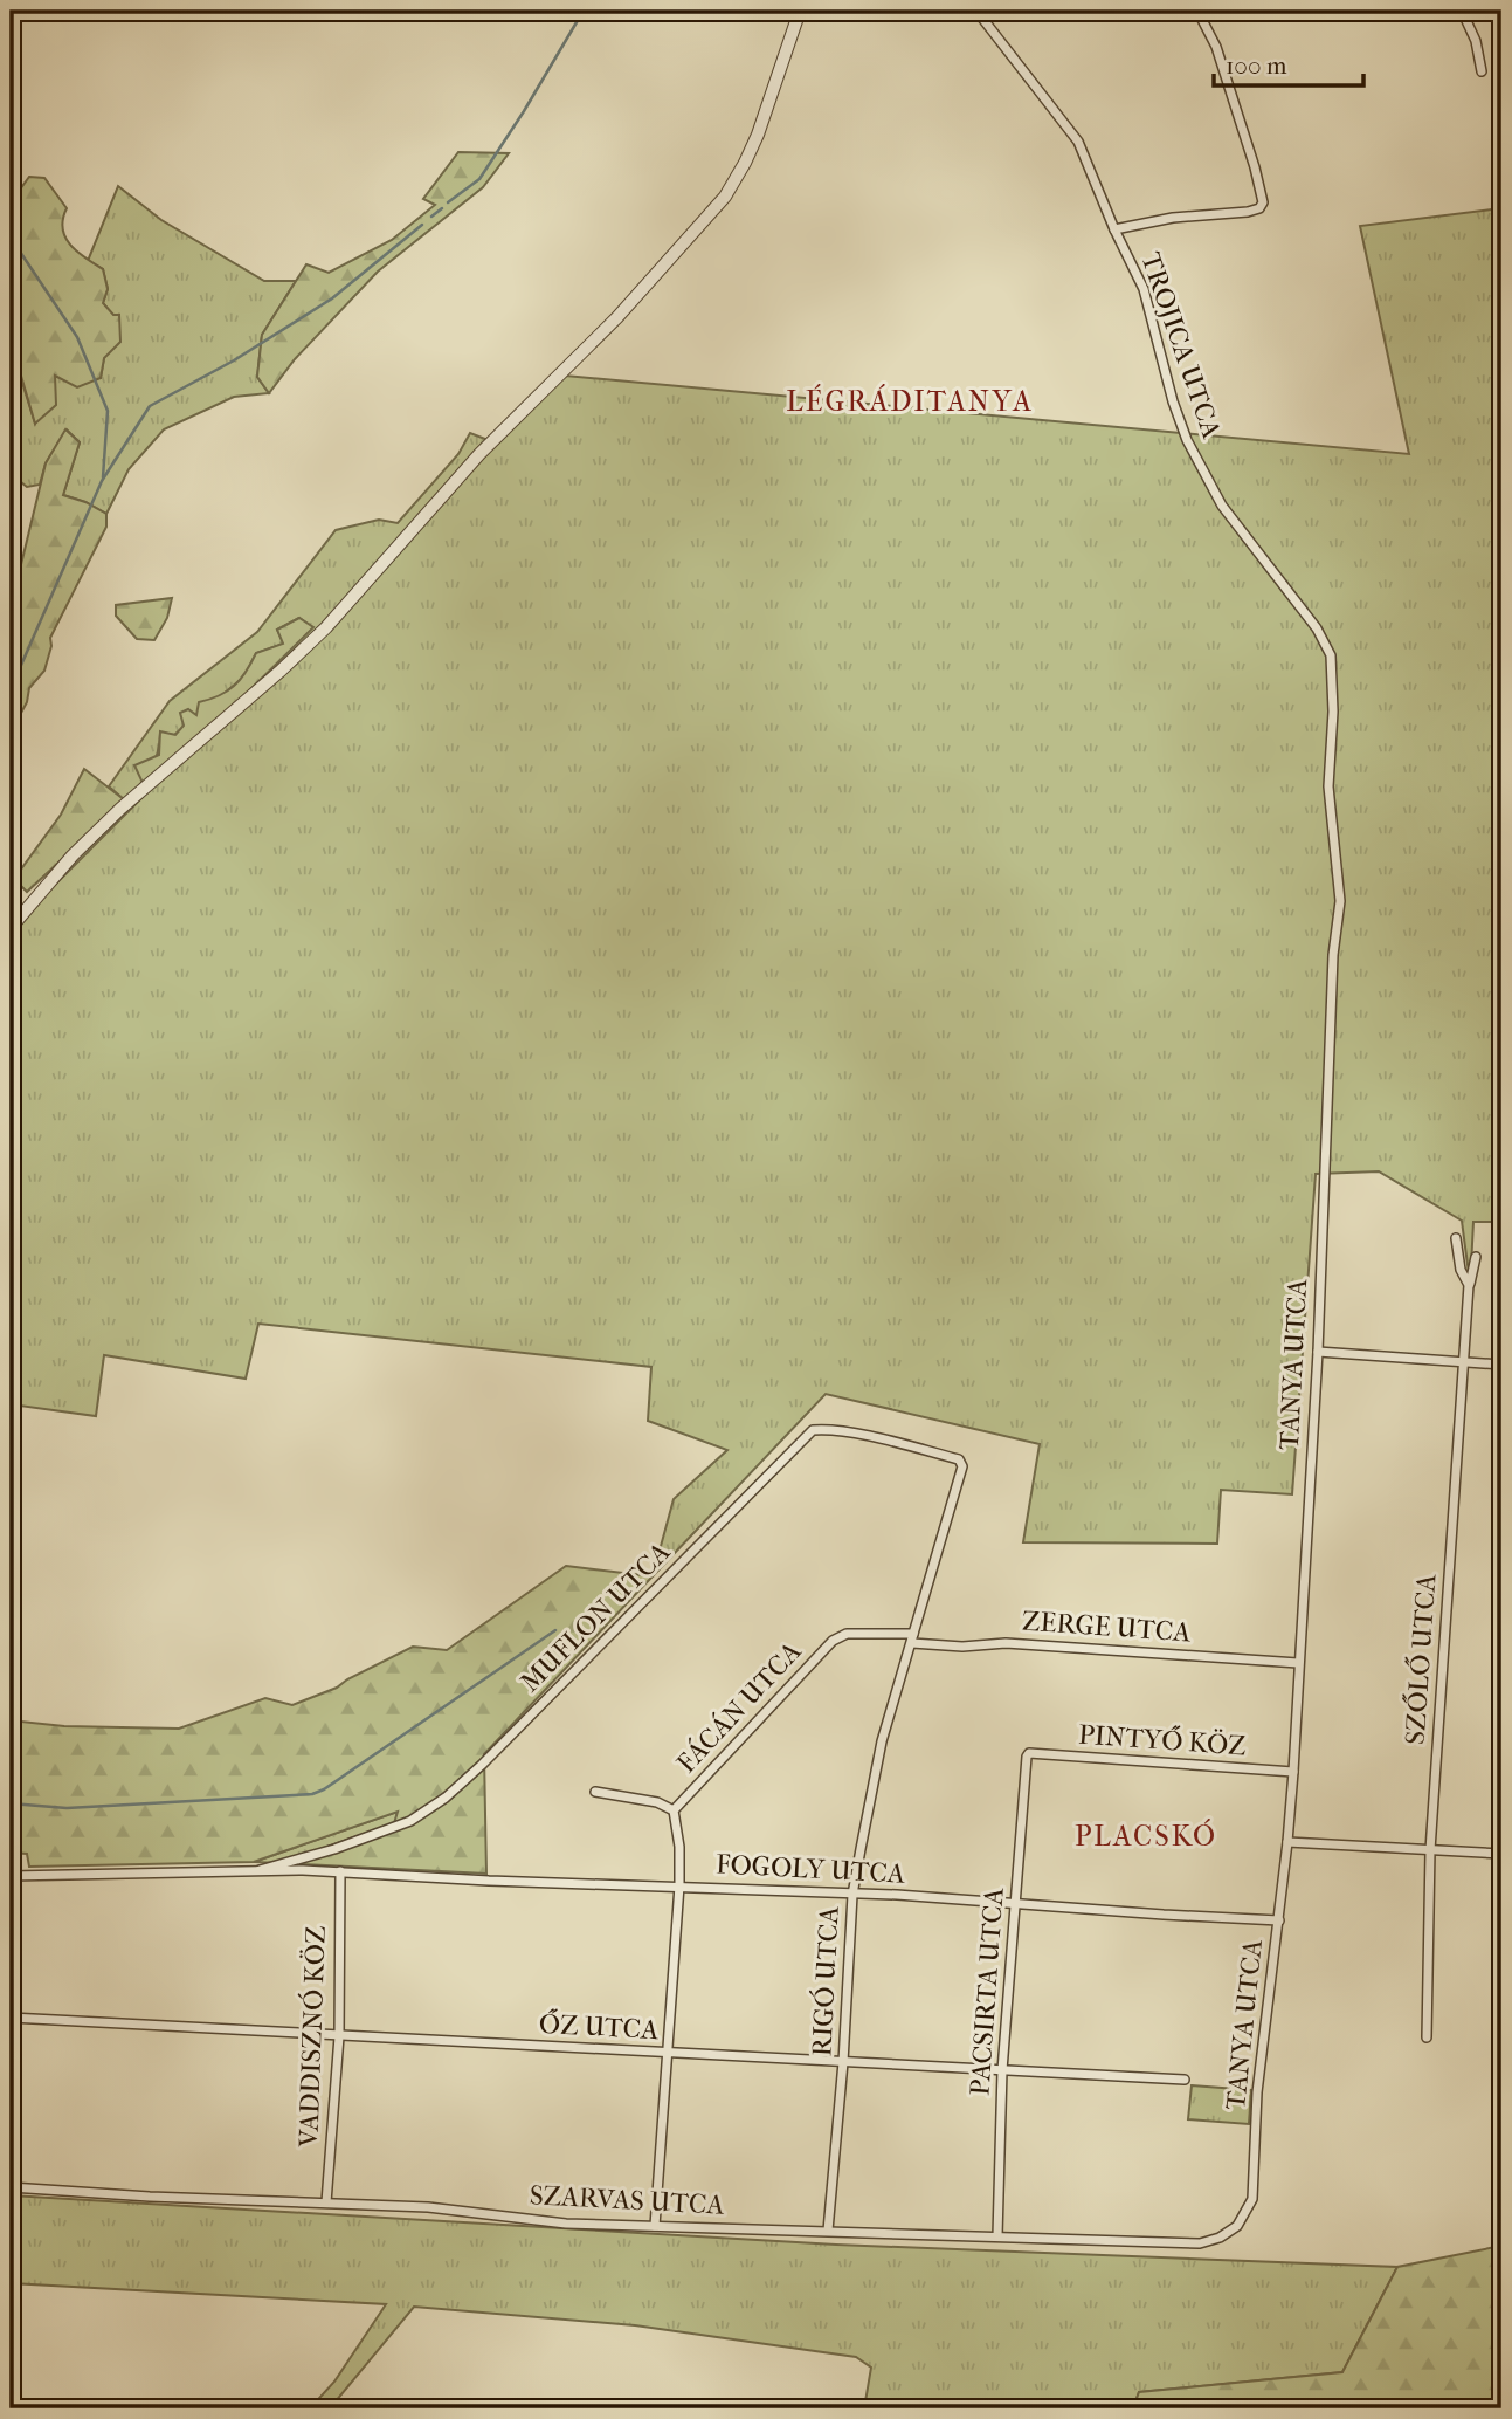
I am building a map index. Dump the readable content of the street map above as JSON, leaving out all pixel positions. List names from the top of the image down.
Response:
{
  "streets": {
    "street": [
      "TROJICA UTCA",
      "TANYA UTCA",
      "MUFLON UTCA",
      "ZERGE UTCA",
      "SZŐLŐ UTCA",
      "FÁCÁN UTCA",
      "PINTYŐ KÖZ",
      "FOGOLY UTCA",
      "RIGÓ UTCA",
      "PACSIRTA UTCA",
      "ŐZ UTCA",
      "VADDISZNÓ KÖZ",
      "SZARVAS UTCA"
    ]
  },
  "crossings": [
    ["TROJICA UTCA", "TANYA UTCA"],
    ["TANYA UTCA", "ZERGE UTCA"],
    ["TANYA UTCA", "PINTYŐ KÖZ"],
    ["TANYA UTCA", "FOGOLY UTCA"],
    ["TANYA UTCA", "SZARVAS UTCA"],
    ["MUFLON UTCA", "FOGOLY UTCA"],
    ["MUFLON UTCA", "RIGÓ UTCA"],
    ["MUFLON UTCA", "VADDISZNÓ KÖZ"],
    ["ZERGE UTCA", "FÁCÁN UTCA"],
    ["ZERGE UTCA", "RIGÓ UTCA"],
    ["FÁCÁN UTCA", "FOGOLY UTCA"],
    ["FÁCÁN UTCA", "RIGÓ UTCA"],
    ["FÁCÁN UTCA", "ŐZ UTCA"],
    ["FÁCÁN UTCA", "SZARVAS UTCA"],
    ["PINTYŐ KÖZ", "PACSIRTA UTCA"],
    ["FOGOLY UTCA", "RIGÓ UTCA"],
    ["FOGOLY UTCA", "PACSIRTA UTCA"],
    ["FOGOLY UTCA", "VADDISZNÓ KÖZ"],
    ["RIGÓ UTCA", "ŐZ UTCA"],
    ["RIGÓ UTCA", "SZARVAS UTCA"],
    ["PACSIRTA UTCA", "ŐZ UTCA"],
    ["PACSIRTA UTCA", "SZARVAS UTCA"],
    ["ŐZ UTCA", "VADDISZNÓ KÖZ"],
    ["VADDISZNÓ KÖZ", "SZARVAS UTCA"]
  ],
  "districts": ["LÉGRÁDITANYA", "PLACSKÓ"],
  "scale_bar": "100 m"
}
